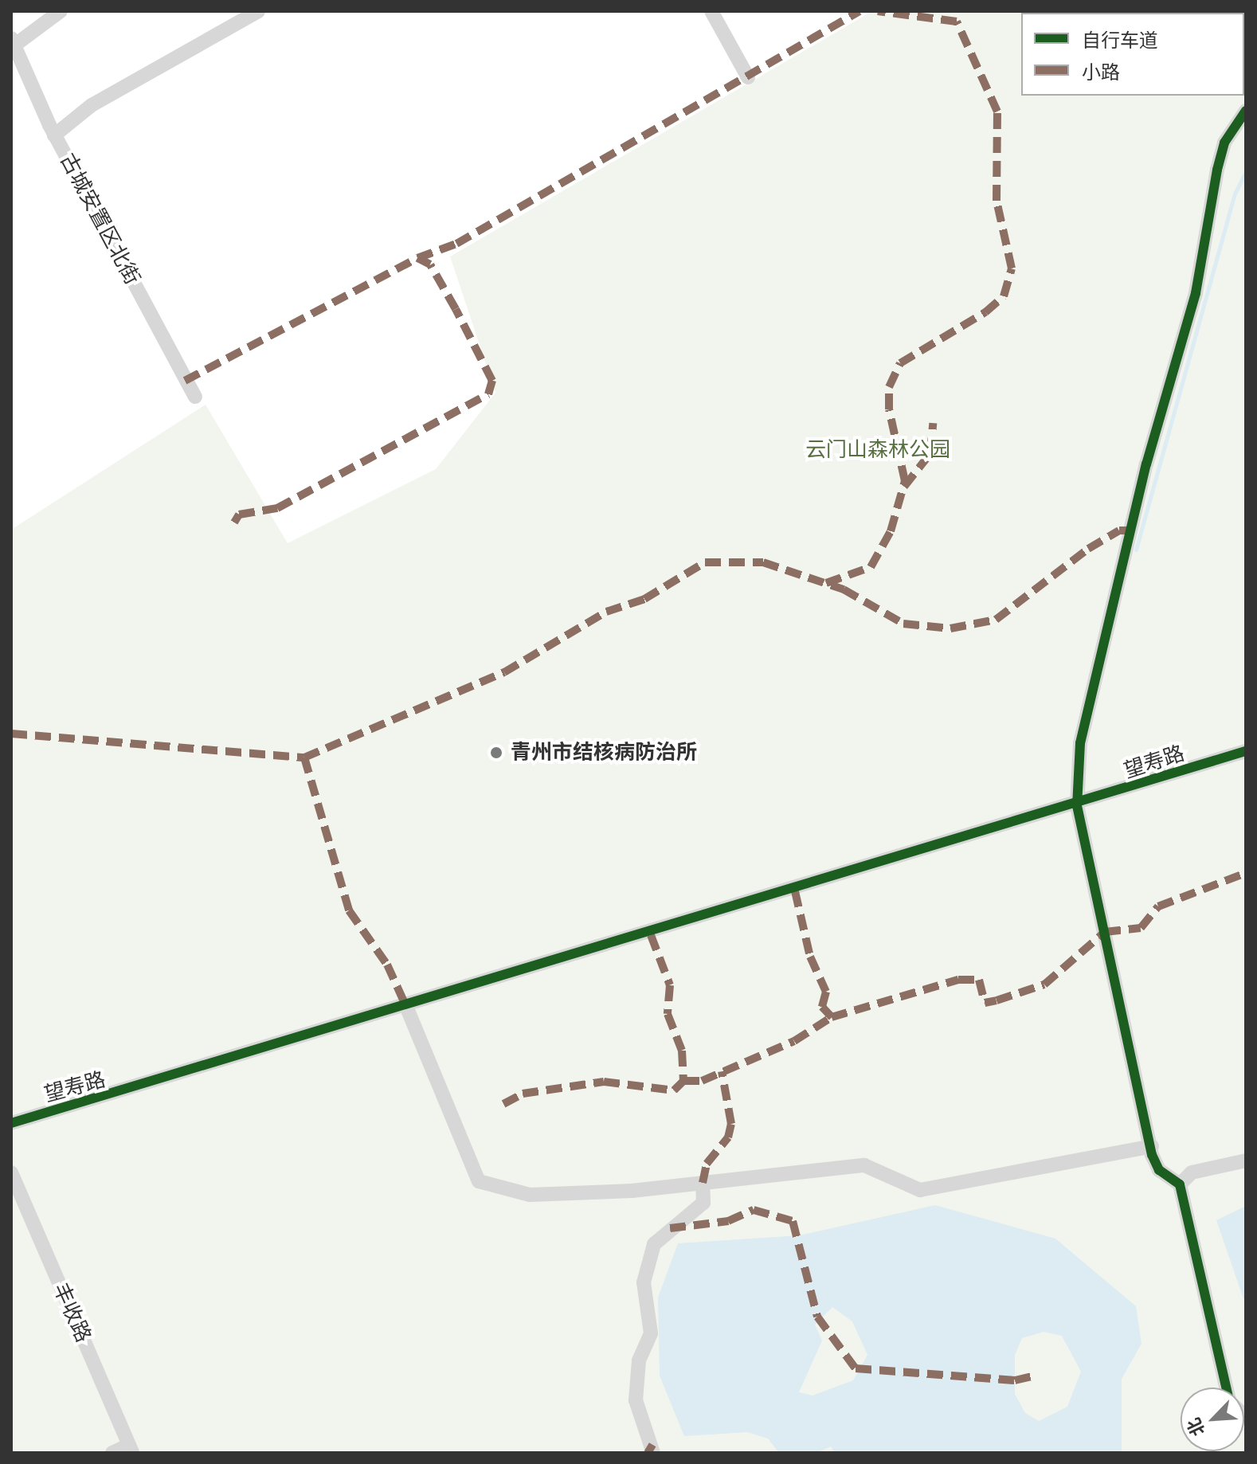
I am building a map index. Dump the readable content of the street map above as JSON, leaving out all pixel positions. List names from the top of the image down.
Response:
{
  "streets": {
    "street": ["古城安置区北街", "望寿路", "丰收路"]
  },
  "parks": ["云门山森林公园"],
  "places": ["青州市结核病防治所"],
  "legend": ["自行车道", "小路"],
  "north": "bottom left"
}
